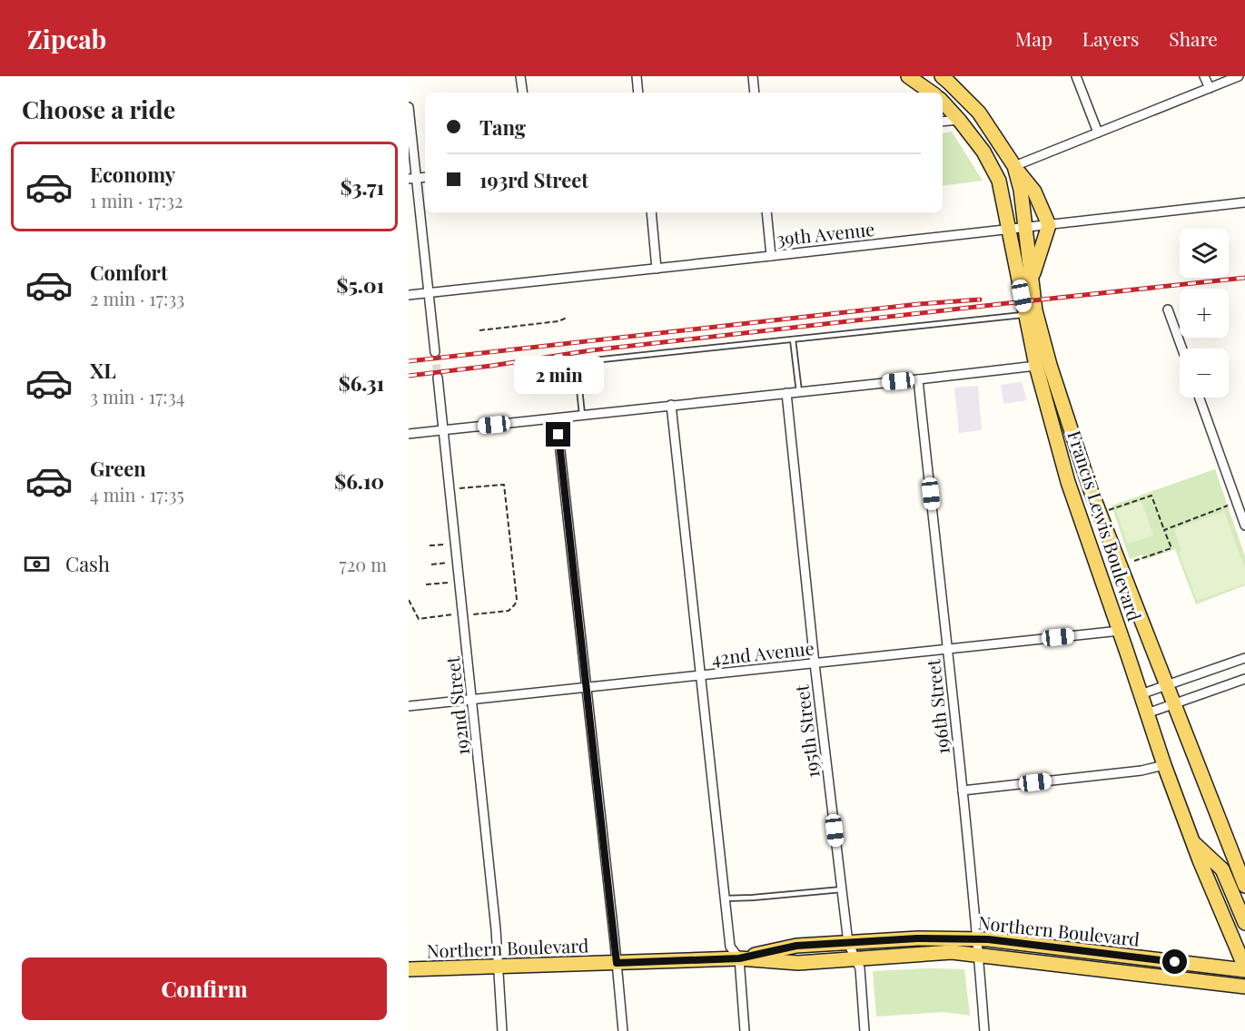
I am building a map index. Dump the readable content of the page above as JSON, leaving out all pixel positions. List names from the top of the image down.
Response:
{
  "streets": {
    "main road": ["Francis Lewis Boulevard", "Northern Boulevard"],
    "street": [
      "39th Avenue",
      "42nd Avenue",
      "192nd Street",
      "196th Street",
      "195th Street"
    ]
  },
  "crossings": [
    ["39th Avenue", "Francis Lewis Boulevard"],
    ["Francis Lewis Boulevard", "42nd Avenue"],
    ["Francis Lewis Boulevard", "Northern Boulevard"],
    ["42nd Avenue", "192nd Street"],
    ["42nd Avenue", "196th Street"],
    ["42nd Avenue", "195th Street"],
    ["192nd Street", "Northern Boulevard"],
    ["196th Street", "Northern Boulevard"],
    ["195th Street", "Northern Boulevard"]
  ],
  "page": {
    "header": "Zipcab",
    "nav": ["Map", "Layers", "Share"],
    "heading": "Choose a ride",
    "banner": ["Tang", "193rd Street"],
    "list": [
      {
        "name": "Economy",
        "note": "1 min · 17:32",
        "value": "$3.71"
      },
      {
        "name": "Comfort",
        "note": "2 min · 17:33",
        "value": "$5.01"
      },
      {
        "name": "XL",
        "note": "3 min · 17:34",
        "value": "$6.31"
      },
      {
        "name": "Green",
        "note": "4 min · 17:35",
        "value": "$6.10"
      }
    ],
    "map_buttons": ["+", "−"],
    "bubble": "2 min",
    "pay": ["Cash", "720 m"],
    "buttons": "Confirm"
  }
}
